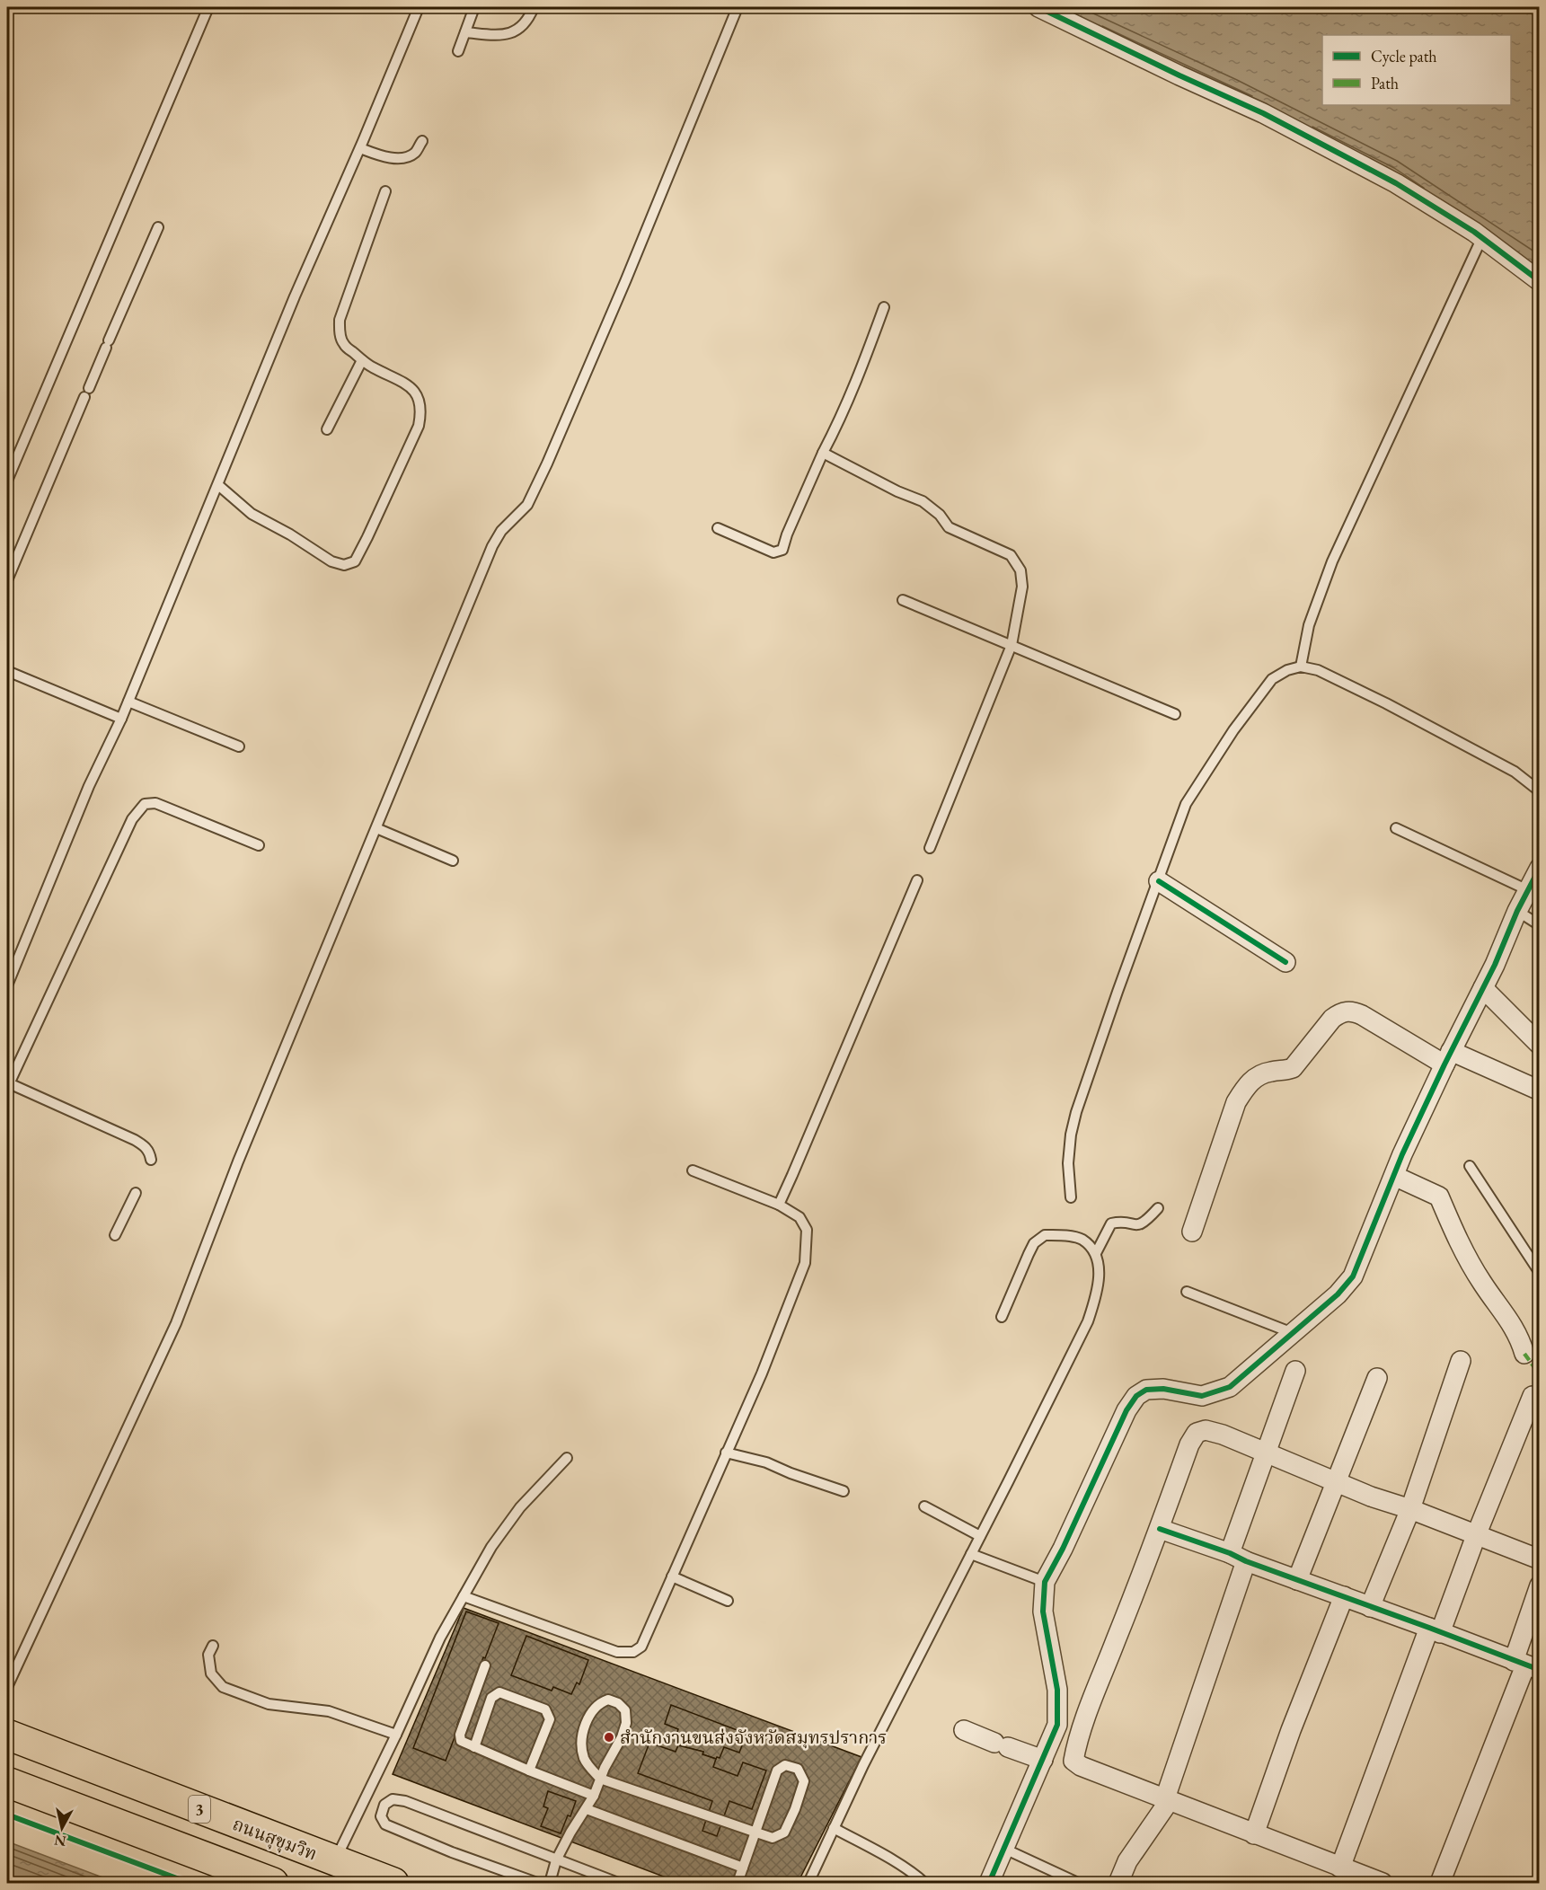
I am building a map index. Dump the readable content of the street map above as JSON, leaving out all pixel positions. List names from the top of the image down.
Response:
{
  "streets": {
    "highway": ["3", "ถนนสุขุมวิท"]
  },
  "places": ["สำนักงานขนส่งจังหวัดสมุทรปราการ"],
  "legend": ["Cycle path", "Path"],
  "north": "bottom"
}
